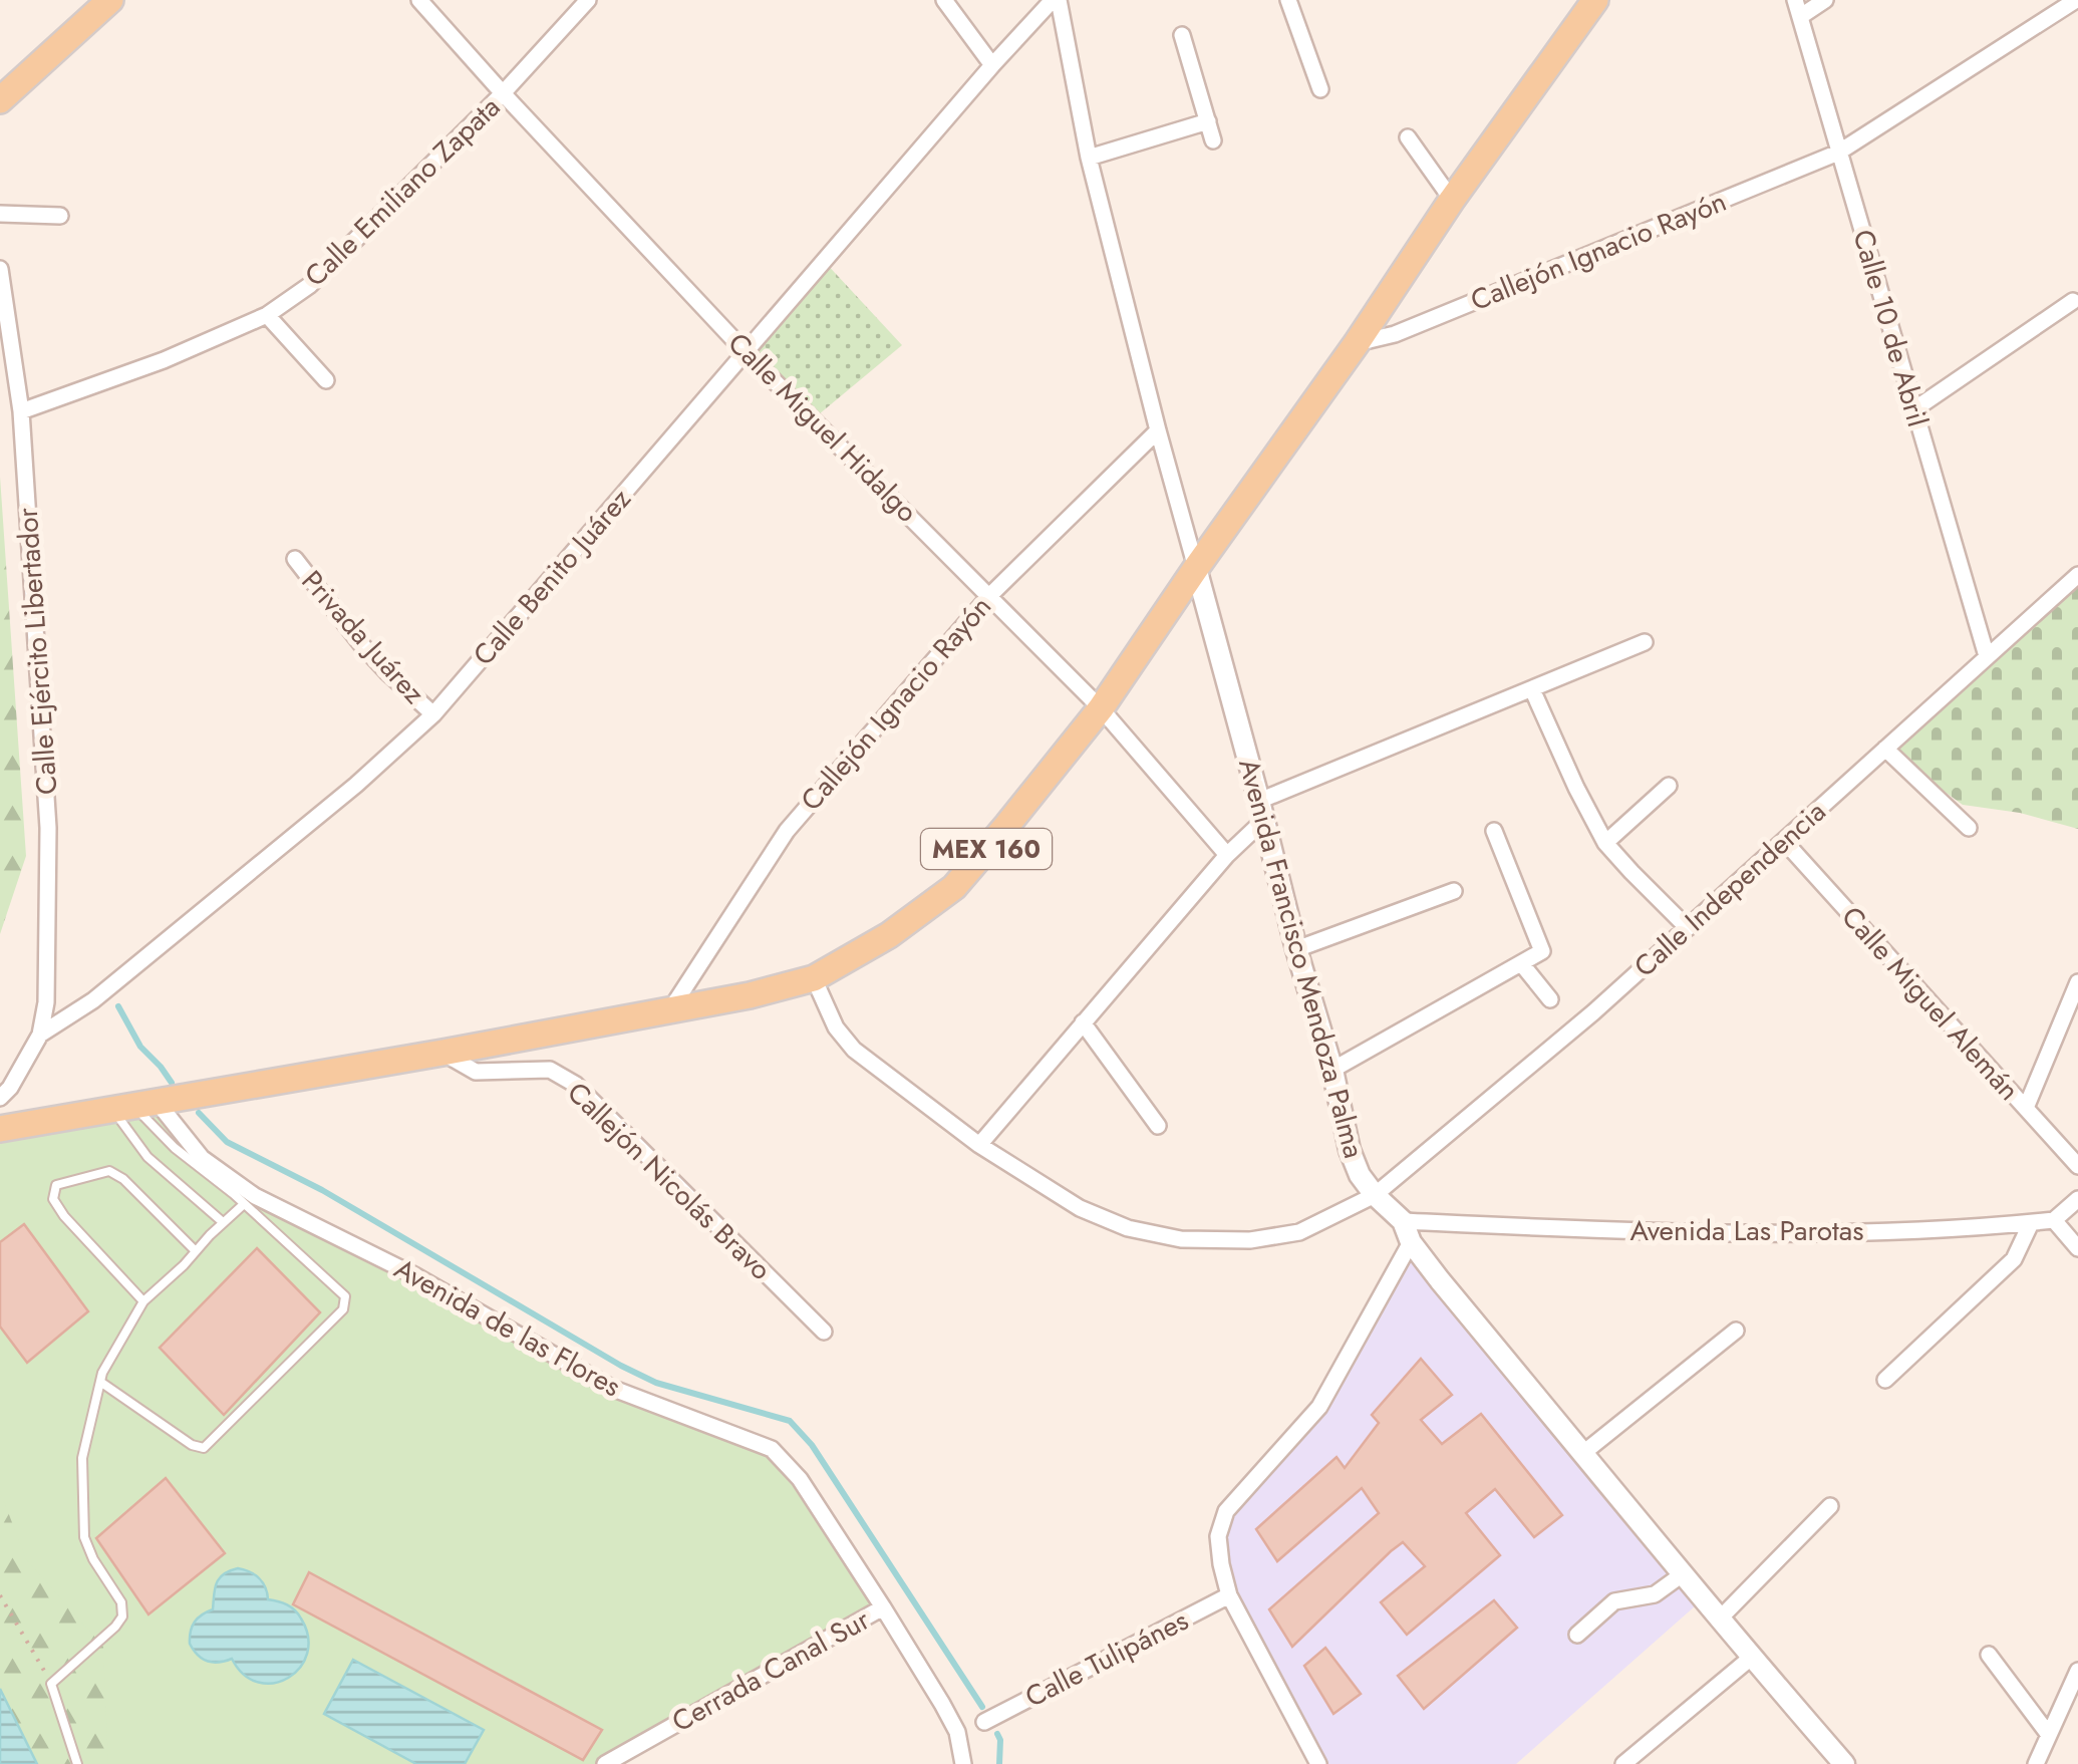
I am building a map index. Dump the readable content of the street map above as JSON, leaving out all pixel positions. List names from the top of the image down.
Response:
{
  "streets": {
    "main road": ["MEX 160"],
    "street": [
      "Calle Emiliano Zapata",
      "Callejón Ignacio Rayón",
      "Calle 10 de Abril",
      "Calle Miguel Hidalgo",
      "Calle Benito Juárez",
      "Privada Juárez",
      "Calle Ejército Libertador",
      "Calle Independencia",
      "Avenida Francisco Mendoza Palma",
      "Calle Miguel Alemán",
      "Callejón Nicolás Bravo",
      "Avenida Las Parotas",
      "Avenida de las Flores",
      "Calle Tulipánes",
      "Cerrada Canal Sur"
    ]
  },
  "crossings": [
    ["Calle Emiliano Zapata", "Calle Miguel Hidalgo"],
    ["Calle Emiliano Zapata", "Calle Ejército Libertador"],
    ["Callejón Ignacio Rayón", "Calle 10 de Abril"],
    ["Callejón Ignacio Rayón", "Calle Miguel Hidalgo"],
    ["Callejón Ignacio Rayón", "MEX 160"],
    ["Callejón Ignacio Rayón", "Avenida Francisco Mendoza Palma"],
    ["Calle 10 de Abril", "Calle Independencia"],
    ["Calle Miguel Hidalgo", "Calle Benito Juárez"],
    ["Calle Miguel Hidalgo", "MEX 160"],
    ["Calle Benito Juárez", "Privada Juárez"],
    ["Calle Benito Juárez", "Calle Ejército Libertador"],
    ["Calle Benito Juárez", "Avenida Francisco Mendoza Palma"],
    ["MEX 160", "Calle Independencia"],
    ["MEX 160", "Avenida Francisco Mendoza Palma"],
    ["MEX 160", "Callejón Nicolás Bravo"],
    ["MEX 160", "Avenida de las Flores"],
    ["Calle Independencia", "Avenida Francisco Mendoza Palma"],
    ["Calle Independencia", "Calle Miguel Alemán"],
    ["Avenida Francisco Mendoza Palma", "Avenida Las Parotas"],
    ["Avenida de las Flores", "Cerrada Canal Sur"]
  ]
}
